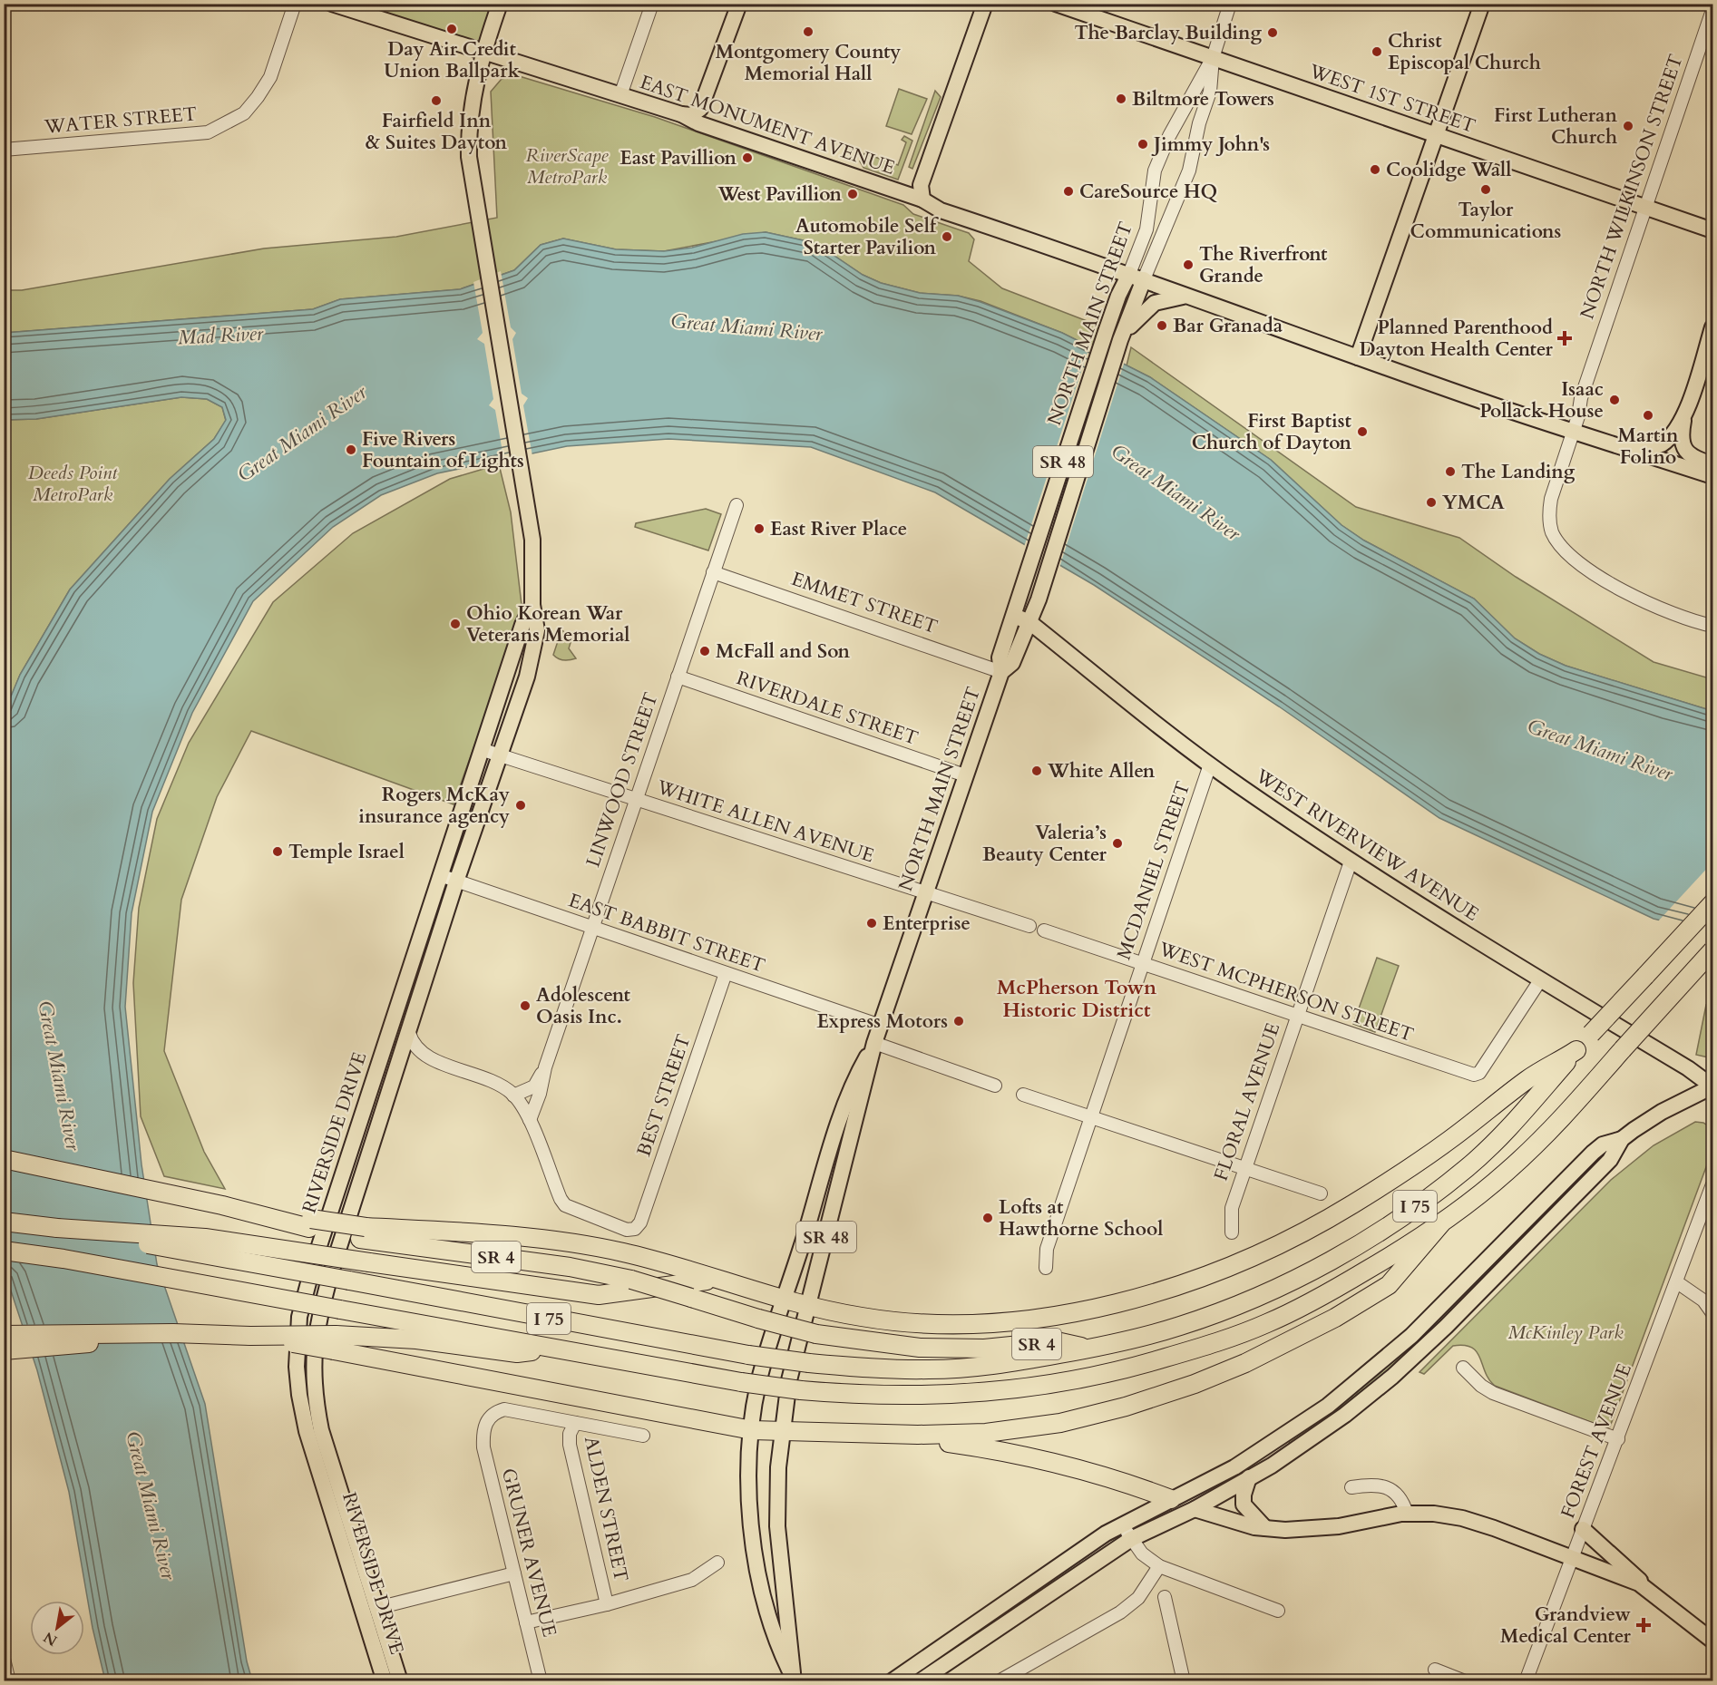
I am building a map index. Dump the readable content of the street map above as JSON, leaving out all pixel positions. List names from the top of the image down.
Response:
{
  "streets": {
    "highway": ["I 75", "SR 4"],
    "main road": [
      "WEST 1ST STREET",
      "EAST MONUMENT AVENUE",
      "NORTH MAIN STREET",
      "SR 48",
      "WEST RIVERVIEW AVENUE",
      "RIVERSIDE DRIVE"
    ],
    "street": [
      "WATER STREET",
      "NORTH WILKINSON STREET",
      "EMMET STREET",
      "RIVERDALE STREET",
      "LINWOOD STREET",
      "WHITE ALLEN AVENUE",
      "MCDANIEL STREET",
      "EAST BABBIT STREET",
      "WEST MCPHERSON STREET",
      "BEST STREET",
      "FLORAL AVENUE",
      "FOREST AVENUE",
      "ALDEN STREET",
      "GRUNER AVENUE"
    ]
  },
  "crossings": [
    ["WEST 1ST STREET", "NORTH WILKINSON STREET"],
    ["WEST 1ST STREET", "NORTH MAIN STREET"],
    ["EAST MONUMENT AVENUE", "NORTH WILKINSON STREET"],
    ["EAST MONUMENT AVENUE", "NORTH MAIN STREET"],
    ["EAST MONUMENT AVENUE", "SR 48"],
    ["EAST MONUMENT AVENUE", "RIVERSIDE DRIVE"],
    ["NORTH MAIN STREET", "SR 48"],
    ["NORTH MAIN STREET", "EMMET STREET"],
    ["NORTH MAIN STREET", "RIVERDALE STREET"],
    ["NORTH MAIN STREET", "WHITE ALLEN AVENUE"],
    ["NORTH MAIN STREET", "WEST RIVERVIEW AVENUE"],
    ["NORTH MAIN STREET", "EAST BABBIT STREET"],
    ["EMMET STREET", "LINWOOD STREET"],
    ["RIVERDALE STREET", "LINWOOD STREET"],
    ["LINWOOD STREET", "WHITE ALLEN AVENUE"],
    ["LINWOOD STREET", "EAST BABBIT STREET"],
    ["LINWOOD STREET", "BEST STREET"],
    ["WHITE ALLEN AVENUE", "RIVERSIDE DRIVE"],
    ["WEST RIVERVIEW AVENUE", "MCDANIEL STREET"],
    ["WEST RIVERVIEW AVENUE", "WEST MCPHERSON STREET"],
    ["WEST RIVERVIEW AVENUE", "FLORAL AVENUE"],
    ["MCDANIEL STREET", "WEST MCPHERSON STREET"],
    ["EAST BABBIT STREET", "BEST STREET"],
    ["EAST BABBIT STREET", "RIVERSIDE DRIVE"],
    ["WEST MCPHERSON STREET", "FLORAL AVENUE"],
    ["I 75", "SR 4"],
    ["ALDEN STREET", "GRUNER AVENUE"]
  ],
  "districts": ["McPherson Town Historic District"],
  "water": ["Great Miami River", "Mad River"],
  "parks": ["RiverScape MetroPark", "Deeds Point MetroPark", "McKinley Park"],
  "places": {
    "other": [
      "Day Air Credit Union Ballpark",
      "Montgomery County Memorial Hall",
      "The Barclay Building",
      "Christ Episcopal Church",
      "Biltmore Towers",
      "Fairfield Inn & Suites Dayton",
      "First Lutheran Church",
      "Jimmy John's",
      "East Pavillion",
      "Coolidge Wall",
      "Taylor Communications",
      "CareSource HQ",
      "West Pavillion",
      "Automobile Self Starter Pavilion",
      "The Riverfront Grande",
      "Bar Granada",
      "Isaac Pollack House",
      "Martin Folino",
      "First Baptist Church of Dayton",
      "Five Rivers Fountain of Lights",
      "The Landing",
      "YMCA",
      "East River Place",
      "Ohio Korean War Veterans Memorial",
      "McFall and Son",
      "White Allen",
      "Rogers McKay insurance agency",
      "Valeria’s Beauty Center",
      "Temple Israel",
      "Enterprise",
      "Adolescent Oasis Inc.",
      "Express Motors",
      "Lofts at Hawthorne School"
    ],
    "health": ["Planned Parenthood Dayton Health Center", "Grandview Medical Center"]
  },
  "north": "bottom left"
}
